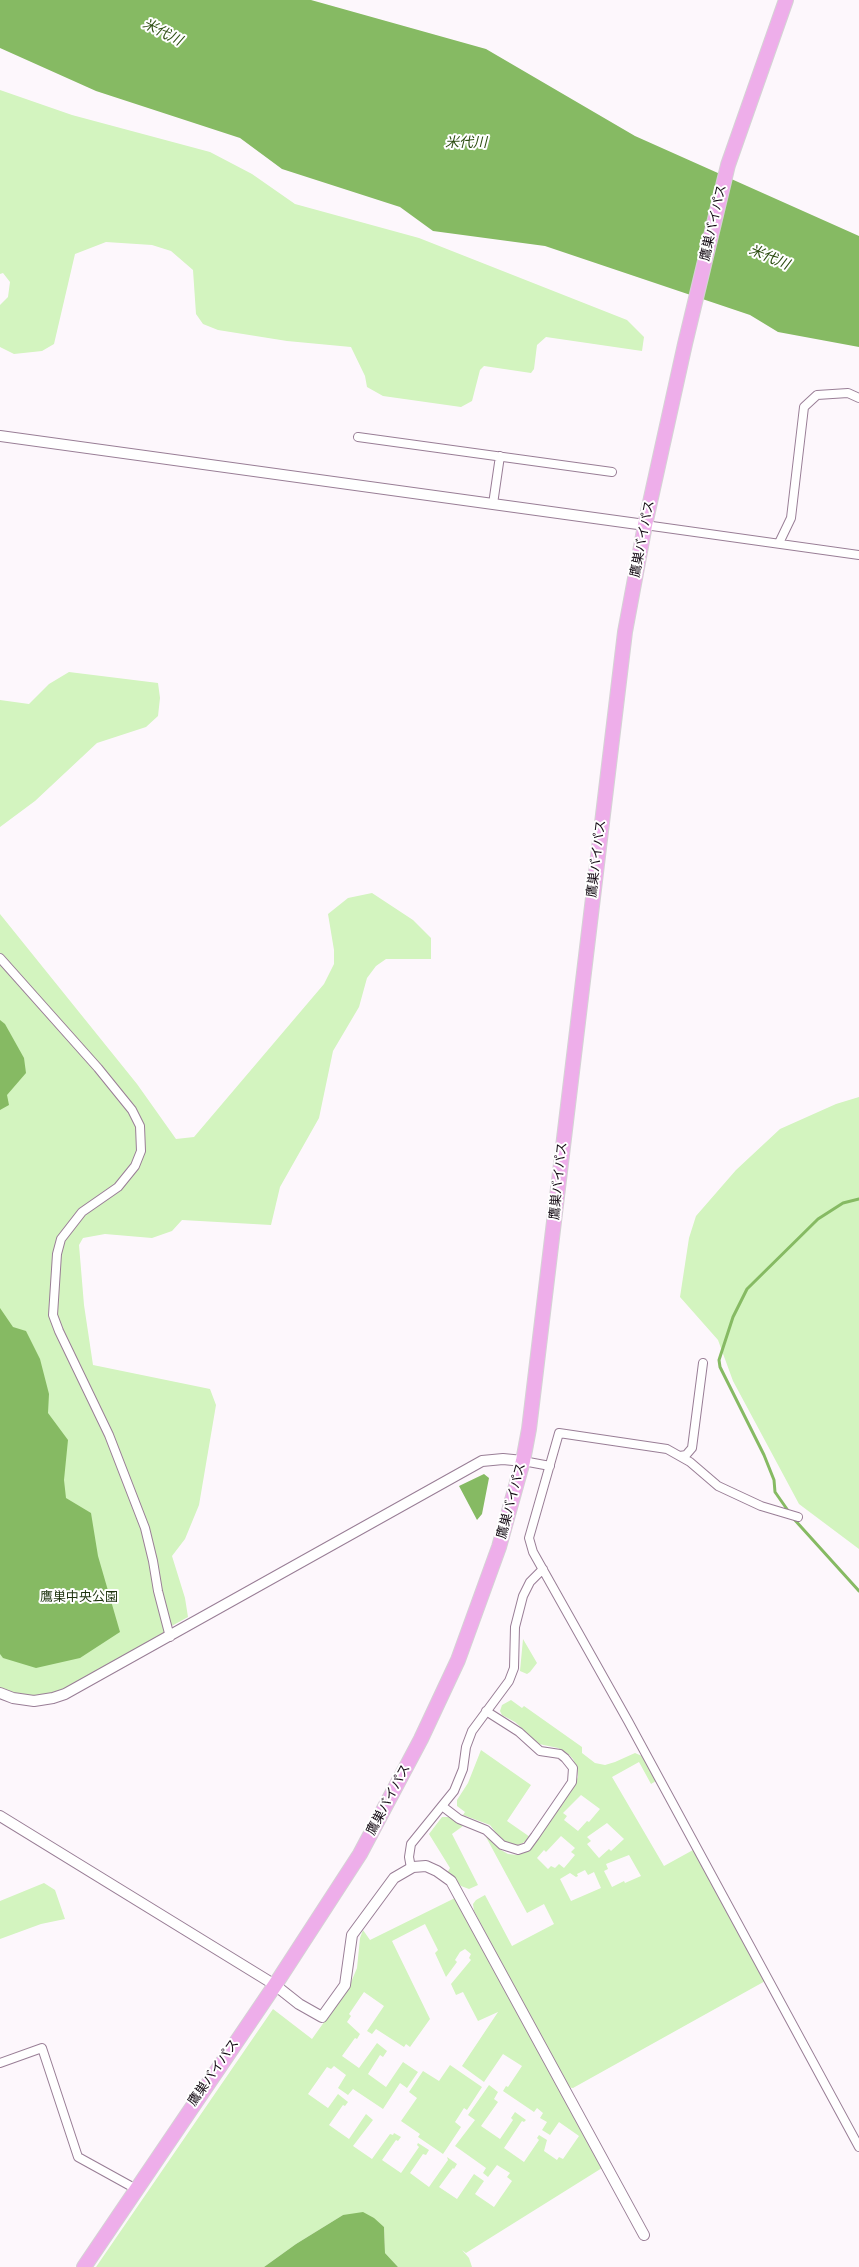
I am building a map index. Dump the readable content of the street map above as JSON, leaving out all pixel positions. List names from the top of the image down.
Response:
{
  "streets": {
    "highway": ["鷹巣バイパス"]
  },
  "water": ["米代川"],
  "parks": ["鷹巣中央公園"]
}
